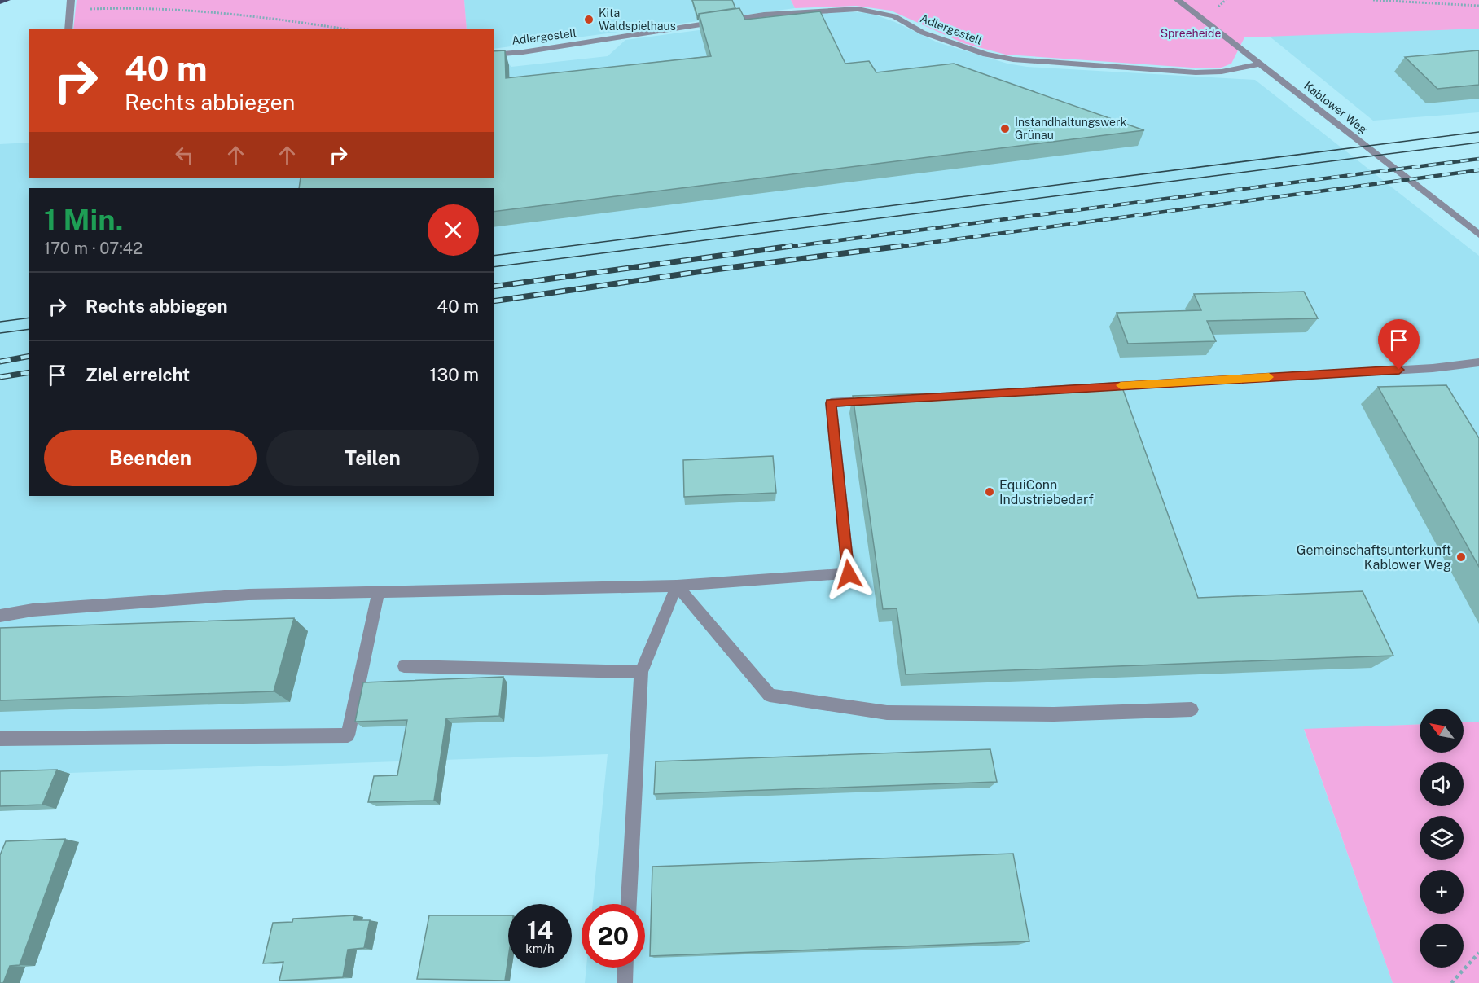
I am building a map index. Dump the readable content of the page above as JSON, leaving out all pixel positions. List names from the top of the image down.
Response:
{
  "streets": {
    "street": ["Adlergestell", "Kablower Weg"]
  },
  "crossings": [
    ["Adlergestell", "Kablower Weg"]
  ],
  "parks": ["Spreeheide"],
  "places": [
    "Kita Waldspielhaus",
    "Instandhaltungswerk Grünau",
    "EquiConn Industriebedarf",
    "Gemeinschaftsunterkunft Kablower Weg"
  ],
  "north": "top left",
  "page": {
    "turn": ["40 m", "Rechts abbiegen"],
    "heading": ["1 Min.", "170 m · 07:42"],
    "list": [
      {
        "name": "Rechts abbiegen",
        "value": "40 m"
      },
      {
        "name": "Ziel erreicht",
        "value": "130 m"
      }
    ],
    "buttons": ["Beenden", "Teilen"],
    "map_buttons": ["+", "−"],
    "speed": "14 km/h",
    "limit": "20"
  }
}
